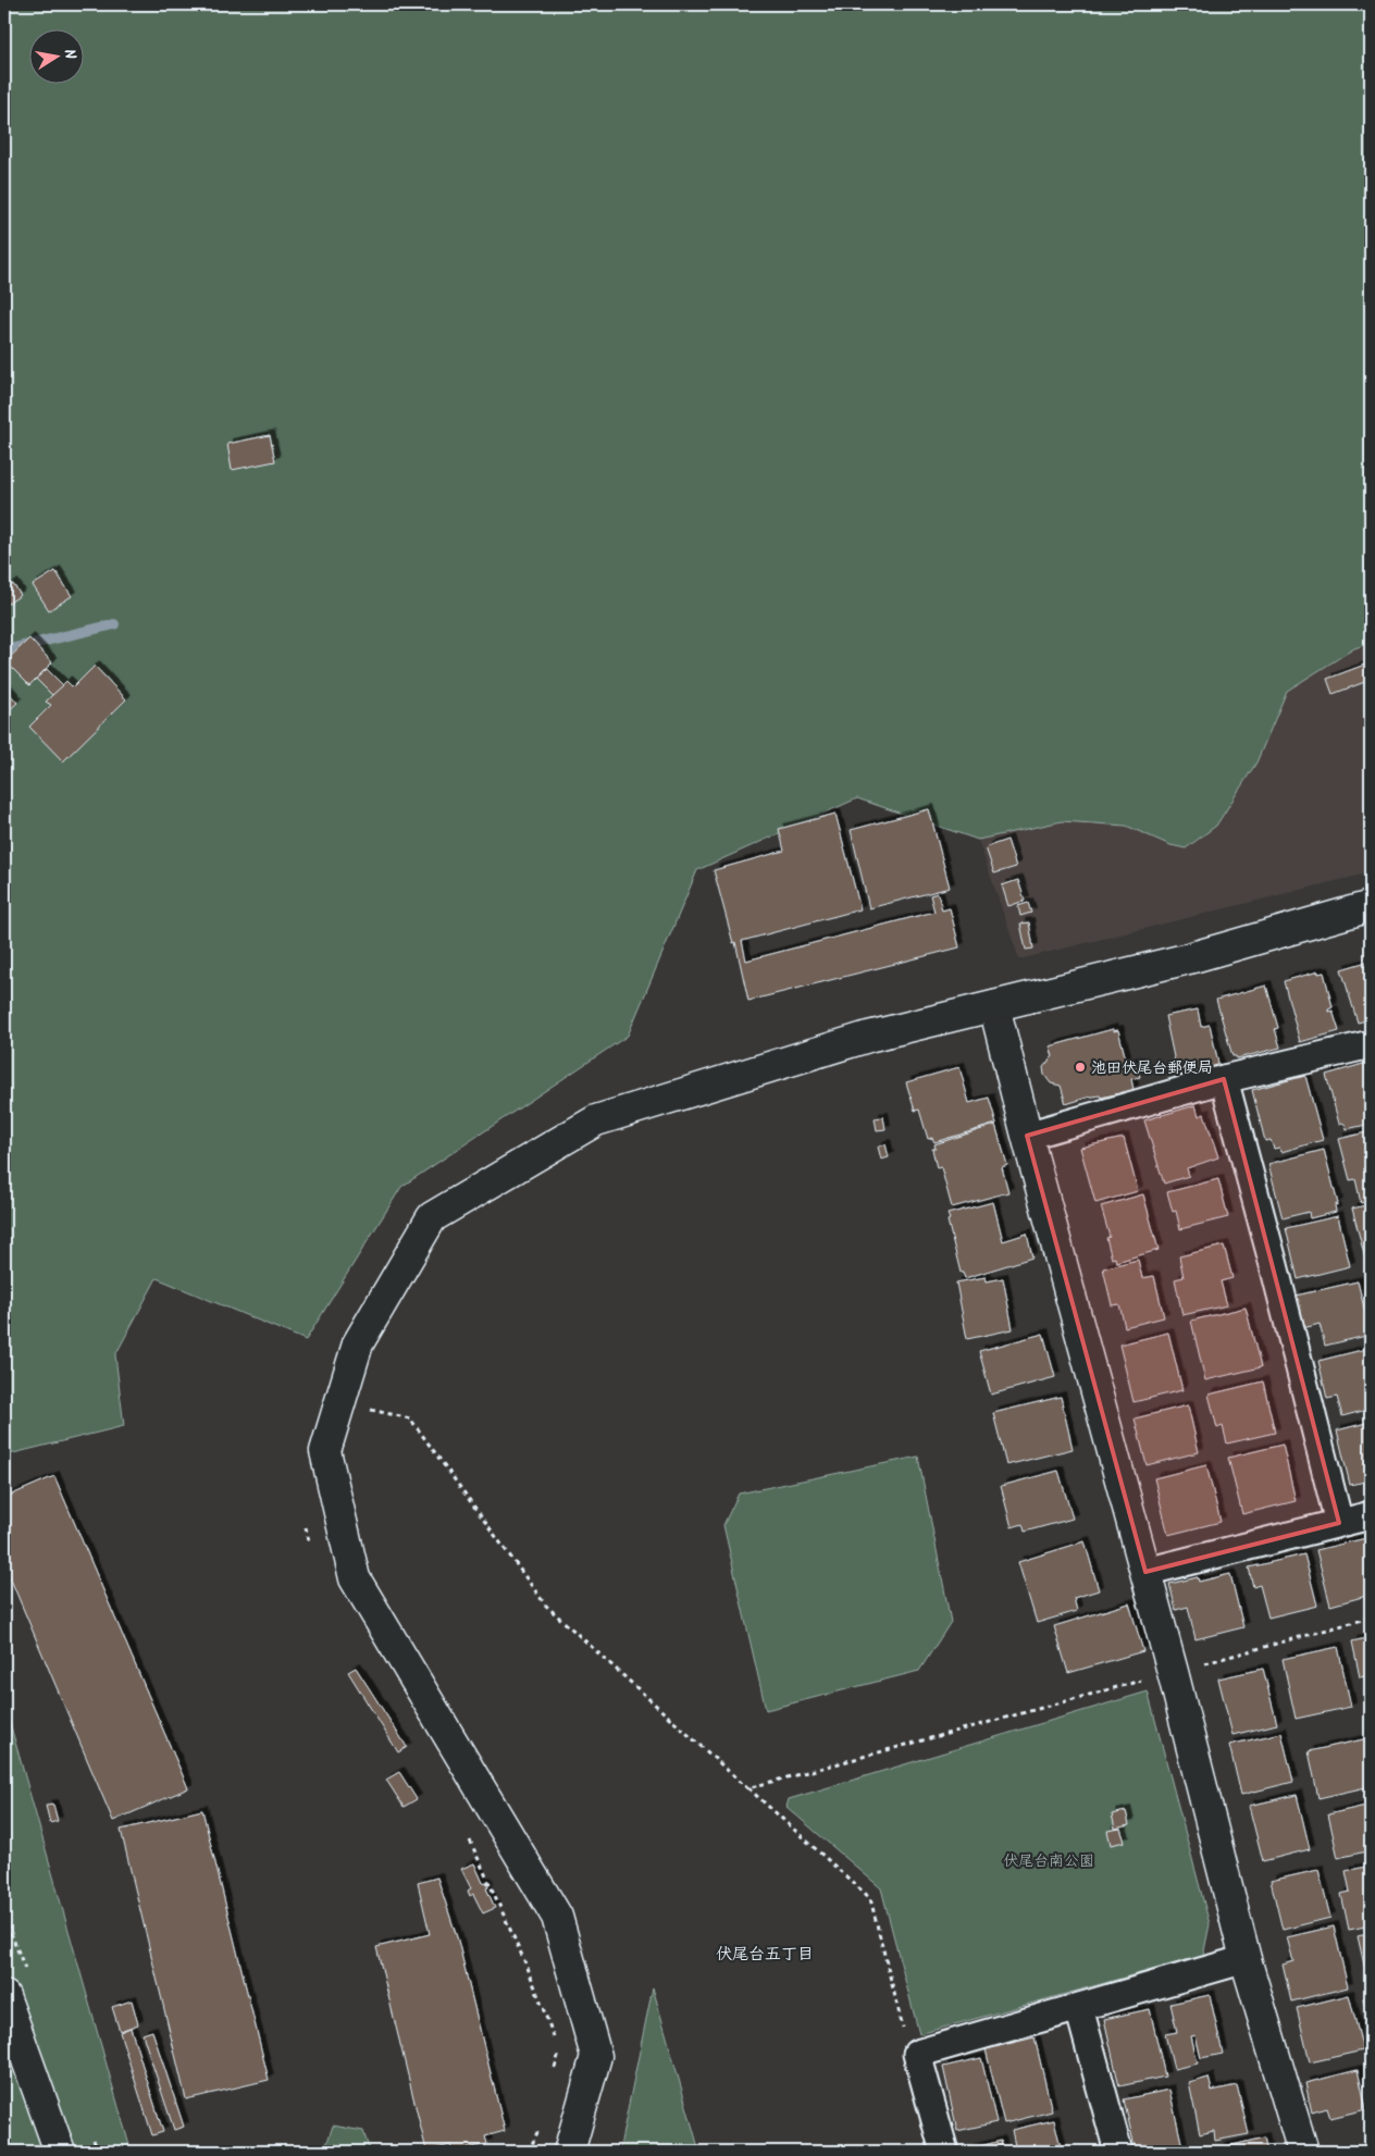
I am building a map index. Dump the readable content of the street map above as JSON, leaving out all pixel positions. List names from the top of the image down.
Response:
{
  "districts": ["伏尾台五丁目"],
  "parks": ["伏尾台南公園"],
  "places": ["池田伏尾台郵便局"],
  "north": "right"
}
